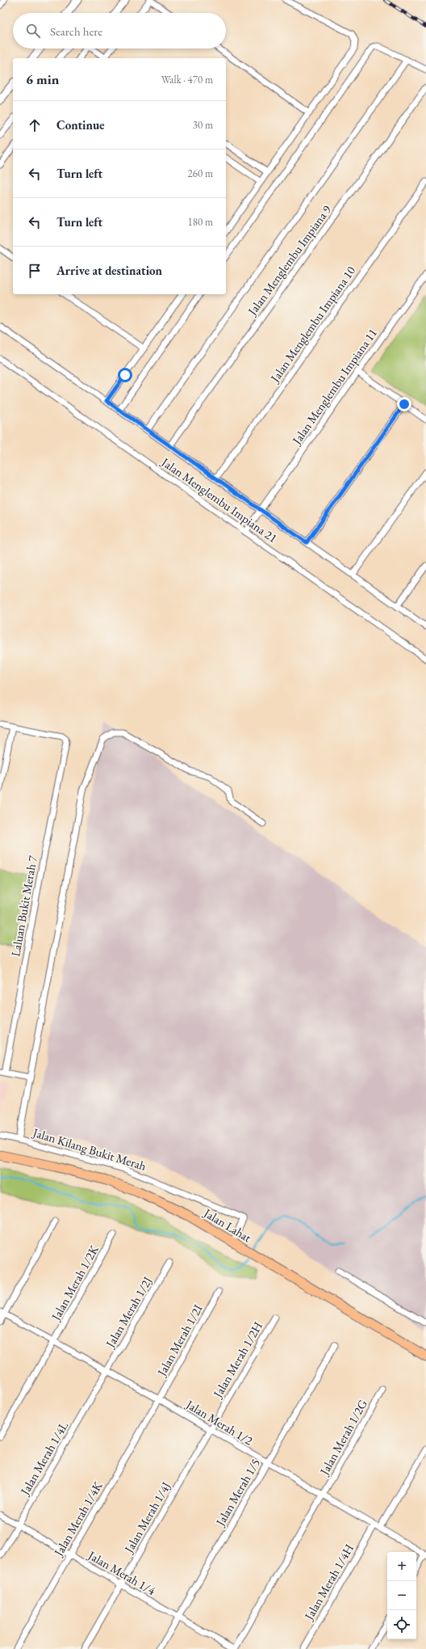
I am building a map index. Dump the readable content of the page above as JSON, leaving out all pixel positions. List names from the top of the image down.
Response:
{
  "streets": {
    "main road": ["Jalan Lahat"],
    "street": [
      "Jalan Menglembu Impiana 9",
      "Jalan Menglembu Impiana 10",
      "Jalan Menglembu Impiana 11",
      "Jalan Menglembu Impiana 21",
      "Laluan Bukit Merah 7",
      "Jalan Kilang Bukit Merah",
      "Jalan Merah 1/2K",
      "Jalan Merah 1/2J",
      "Jalan Merah 1/2I",
      "Jalan Merah 1/2H",
      "Jalan Merah 1/2",
      "Jalan Merah 1/2G",
      "Jalan Merah 1/4L",
      "Jalan Merah 1/5",
      "Jalan Merah 1/4J",
      "Jalan Merah 1/4K",
      "Jalan Merah 1/4",
      "Jalan Merah 1/4H"
    ]
  },
  "crossings": [
    ["Jalan Menglembu Impiana 11", "Jalan Menglembu Impiana 21"],
    ["Jalan Kilang Bukit Merah", "Jalan Lahat"],
    ["Jalan Merah 1/2K", "Jalan Merah 1/2"],
    ["Jalan Merah 1/2J", "Jalan Merah 1/2"],
    ["Jalan Merah 1/2J", "Jalan Merah 1/4L"],
    ["Jalan Merah 1/2I", "Jalan Merah 1/2"],
    ["Jalan Merah 1/2I", "Jalan Merah 1/4K"],
    ["Jalan Merah 1/2H", "Jalan Merah 1/2"],
    ["Jalan Merah 1/2H", "Jalan Merah 1/4J"],
    ["Jalan Merah 1/2", "Jalan Merah 1/2G"],
    ["Jalan Merah 1/2", "Jalan Merah 1/4L"],
    ["Jalan Merah 1/2", "Jalan Merah 1/5"],
    ["Jalan Merah 1/2", "Jalan Merah 1/4J"],
    ["Jalan Merah 1/2", "Jalan Merah 1/4K"],
    ["Jalan Merah 1/2", "Jalan Merah 1/4H"],
    ["Jalan Merah 1/4L", "Jalan Merah 1/4"],
    ["Jalan Merah 1/5", "Jalan Merah 1/4"],
    ["Jalan Merah 1/4J", "Jalan Merah 1/4"],
    ["Jalan Merah 1/4K", "Jalan Merah 1/4"]
  ],
  "page": {
    "search": "Search here",
    "heading": ["6 min", "Walk · 470 m"],
    "list": [
      ["Continue", "30 m"],
      ["Turn left", "260 m"],
      ["Turn left", "180 m"],
      "Arrive at destination"
    ],
    "map_buttons": ["+", "−"]
  }
}
